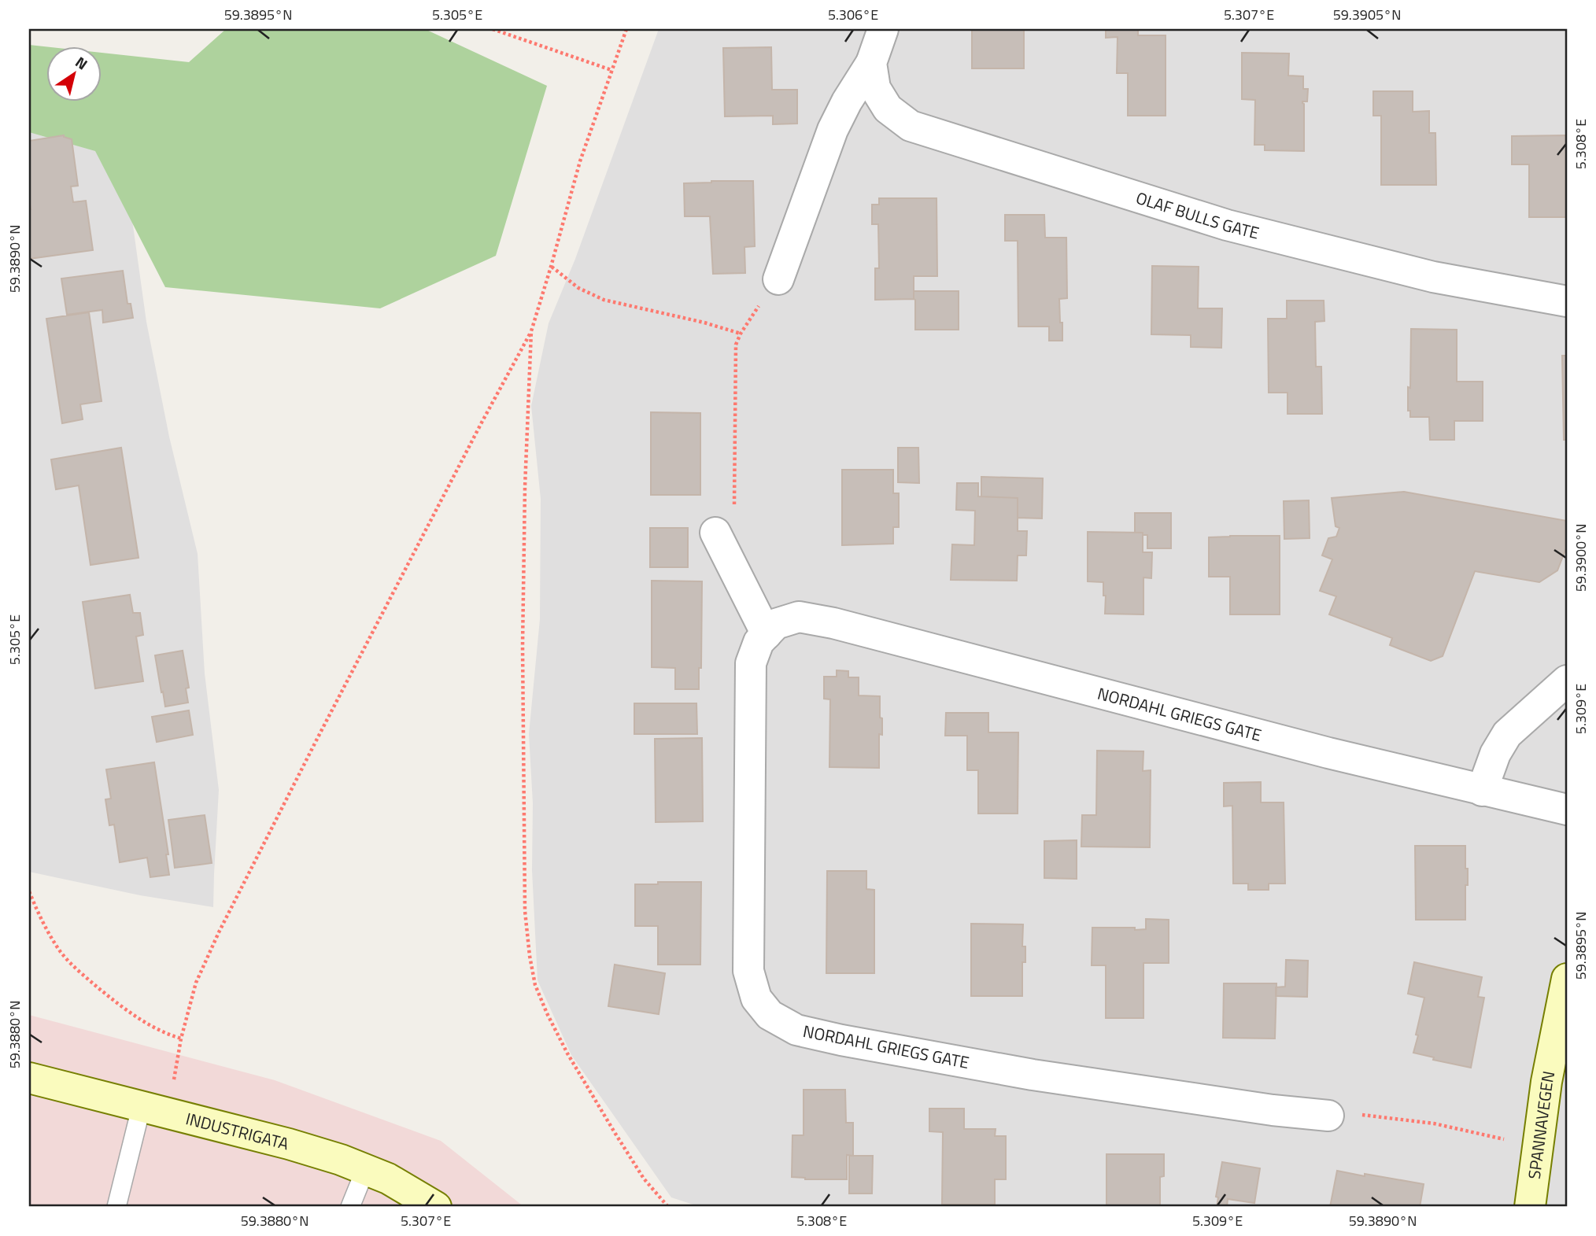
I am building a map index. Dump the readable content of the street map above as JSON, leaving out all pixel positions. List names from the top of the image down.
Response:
{
  "streets": {
    "street": [
      "OLAF BULLS GATE",
      "NORDAHL GRIEGS GATE",
      "SPANNAVEGEN",
      "INDUSTRIGATA"
    ]
  },
  "north": "top right",
  "coordinates": [
    "59.3895°N",
    "5.305°E",
    "5.306°E",
    "5.307°E",
    "59.3905°N",
    "5.308°E",
    "59.3890°N",
    "59.3900°N",
    "5.309°E",
    "59.3880°N"
  ]
}
